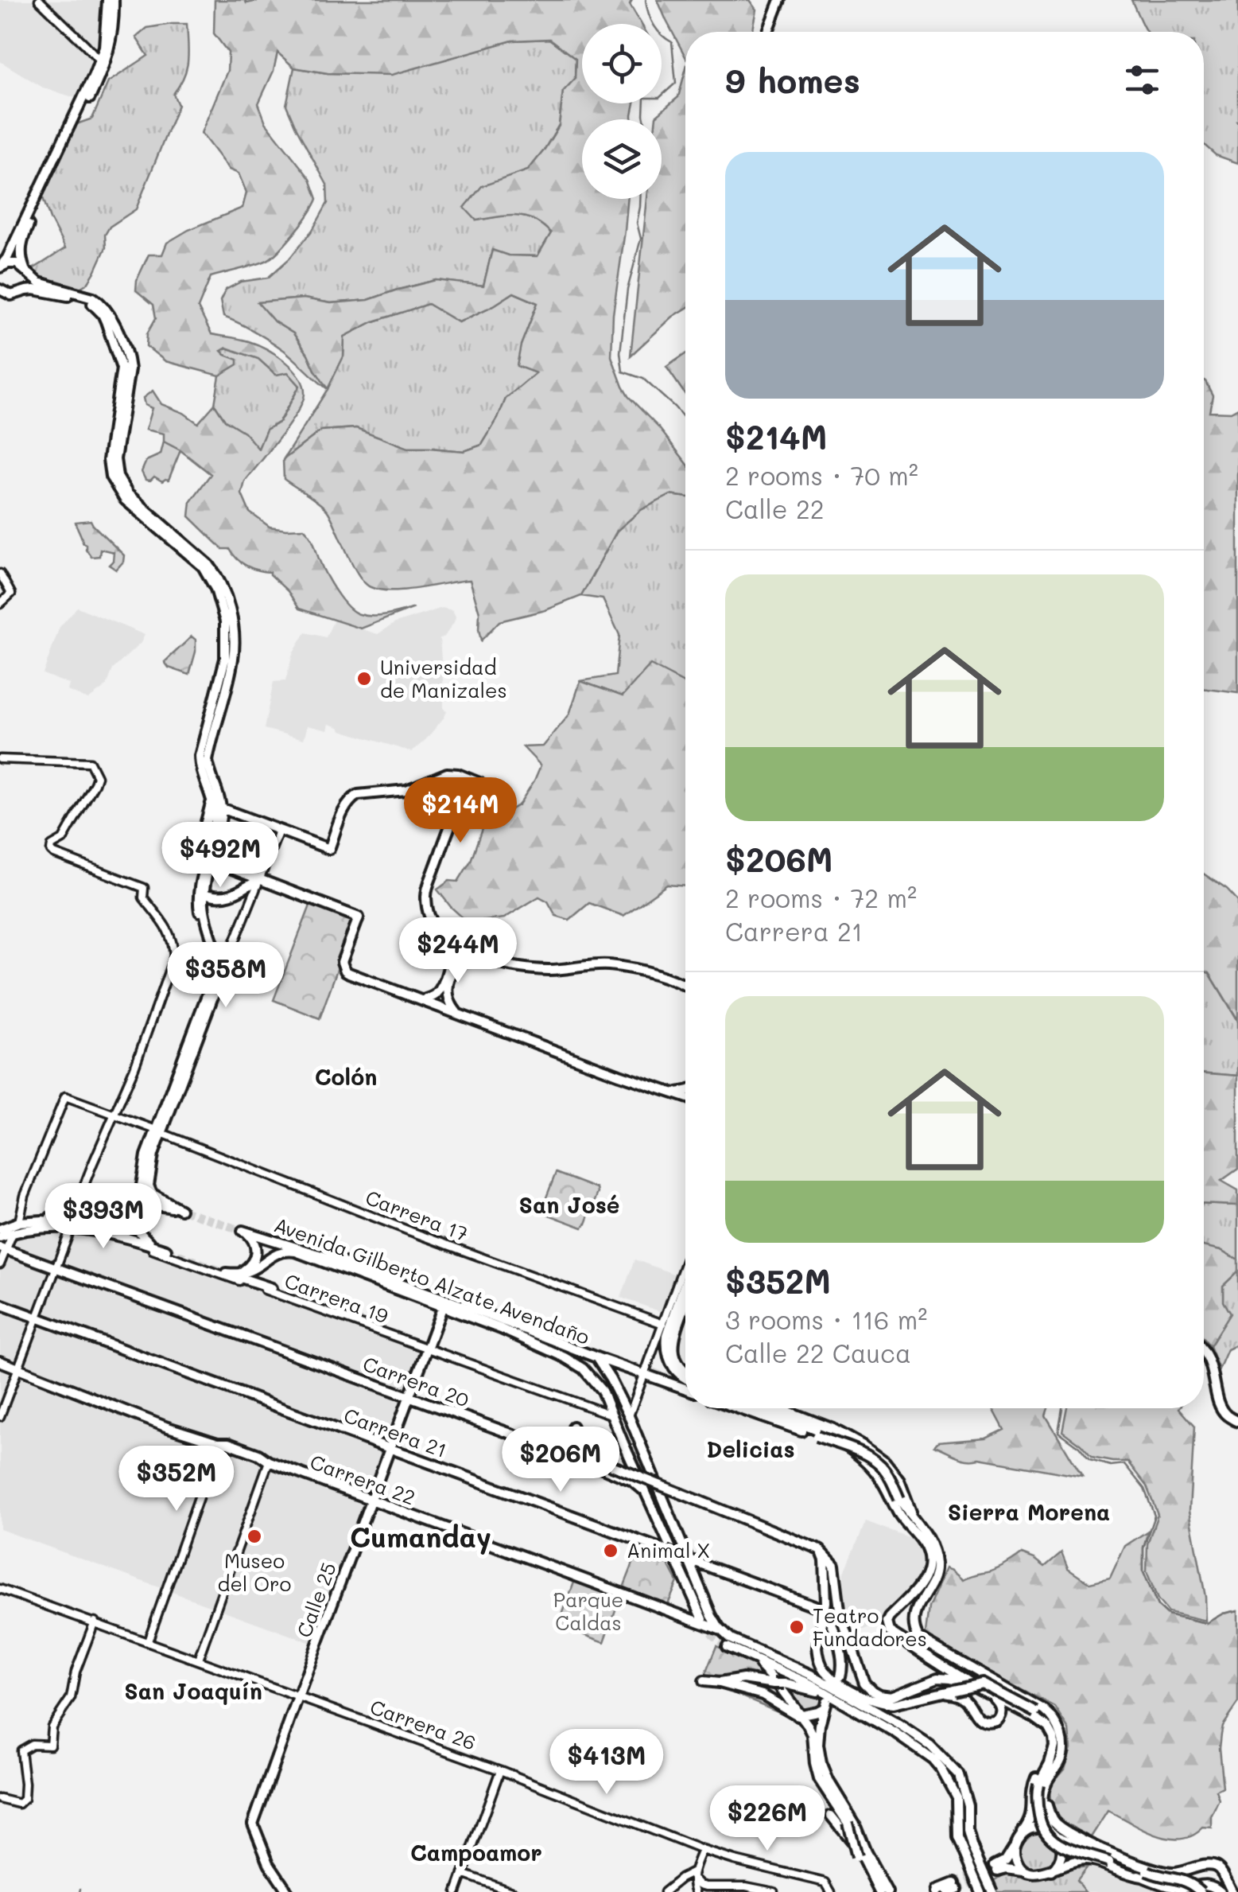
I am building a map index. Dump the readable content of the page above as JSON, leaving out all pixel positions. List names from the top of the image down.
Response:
{
  "streets": {
    "main road": [
      "Avenida Gilberto Alzate Avendaño",
      "Carrera 20",
      "Carrera 21",
      "Carrera 22",
      "Calle 25"
    ],
    "street": ["Carrera 17", "Carrera 19", "Carrera 26"]
  },
  "crossings": [
    ["Avenida Gilberto Alzate Avendaño", "Carrera 19"],
    ["Avenida Gilberto Alzate Avendaño", "Carrera 21"],
    ["Avenida Gilberto Alzate Avendaño", "Carrera 22"],
    ["Avenida Gilberto Alzate Avendaño", "Calle 25"],
    ["Carrera 19", "Calle 25"],
    ["Carrera 20", "Calle 25"],
    ["Carrera 21", "Calle 25"],
    ["Carrera 22", "Calle 25"],
    ["Calle 25", "Carrera 26"]
  ],
  "districts": [
    "Colón",
    "San José",
    "Delicias",
    "Sierra Morena",
    "Cumanday",
    "San Joaquín",
    "Campoamor"
  ],
  "parks": ["Parque Caldas"],
  "places": [
    "Universidad de Manizales",
    "Museo del Oro",
    "Animal X",
    "Teatro Fundadores"
  ],
  "page": {
    "heading": "9 homes",
    "list": [
      {
        "name": "$214M",
        "note": "2 rooms · 70 m² · Calle 22"
      },
      {
        "name": "$206M",
        "note": "2 rooms · 72 m² · Carrera 21"
      },
      {
        "name": "$352M",
        "note": "3 rooms · 116 m² · Calle 22 Cauca"
      }
    ],
    "price": [
      "$214M",
      "$492M",
      "$244M",
      "$358M",
      "$393M",
      "$206M",
      "$352M",
      "$413M",
      "$226M"
    ]
  }
}
